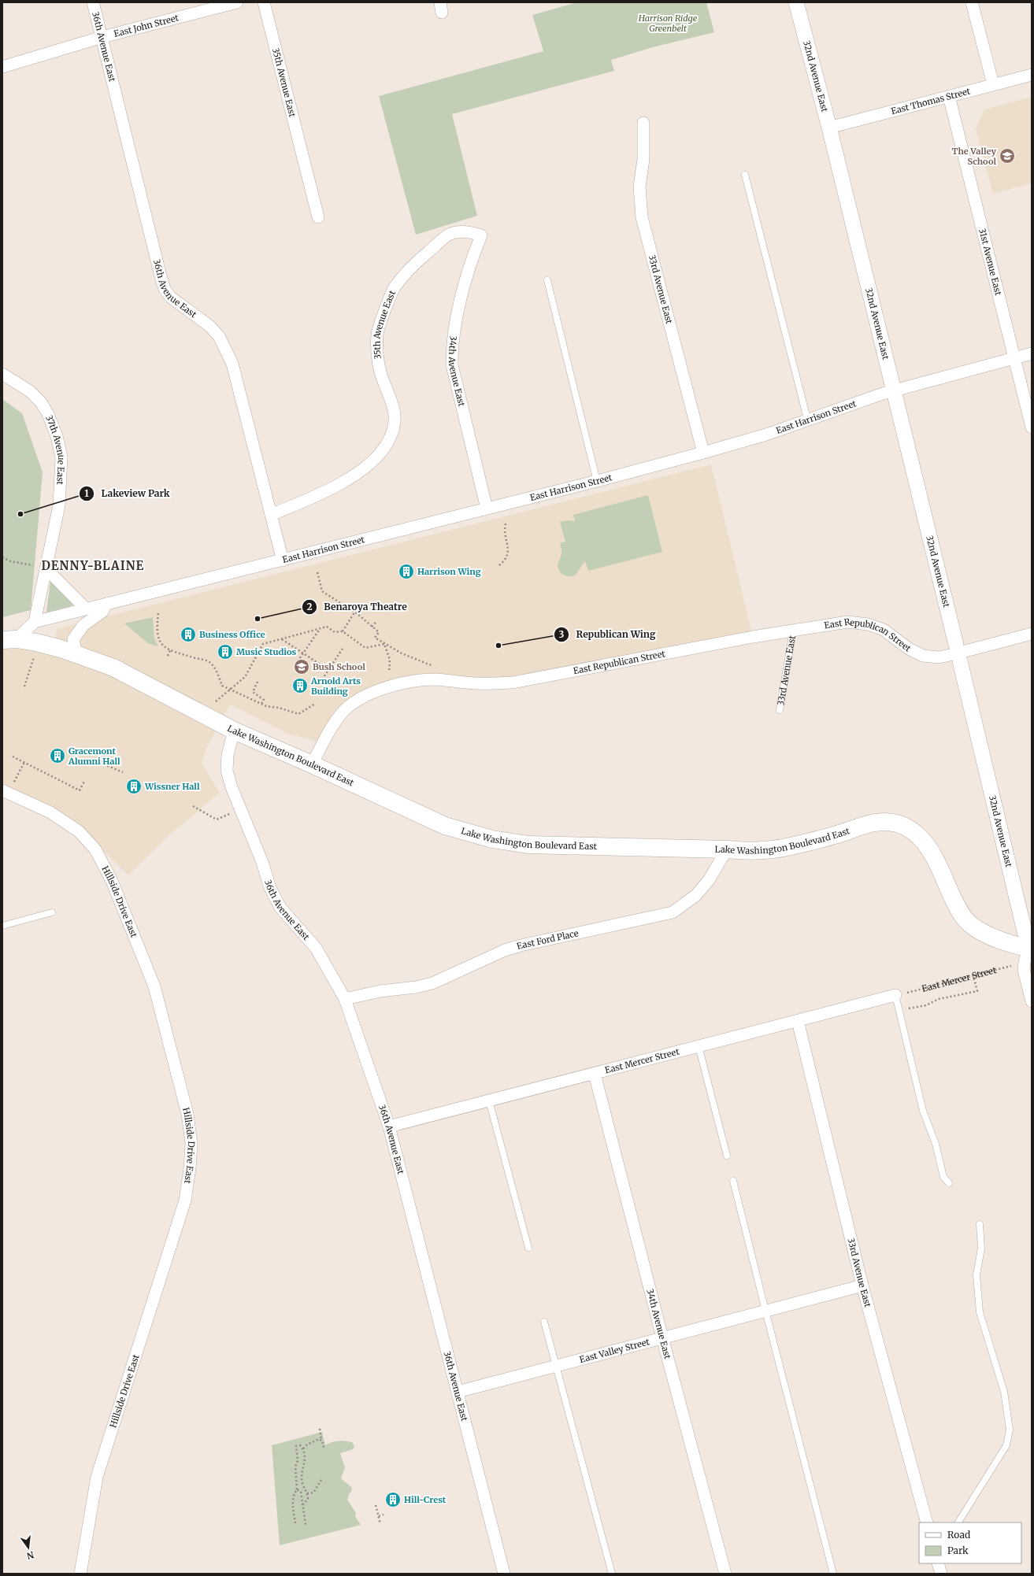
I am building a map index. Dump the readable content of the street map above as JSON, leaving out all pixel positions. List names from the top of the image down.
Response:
{
  "streets": {
    "main road": ["Lake Washington Boulevard East"],
    "street": [
      "East John Street",
      "36th Avenue East",
      "32nd Avenue East",
      "35th Avenue East",
      "East Thomas Street",
      "31st Avenue East",
      "33rd Avenue East",
      "34th Avenue East",
      "East Harrison Street",
      "37th Avenue East",
      "East Republican Street",
      "Hillside Drive East",
      "East Ford Place",
      "East Mercer Street",
      "East Valley Street"
    ]
  },
  "crossings": [
    ["East John Street", "36th Avenue East"],
    ["36th Avenue East", "35th Avenue East"],
    ["36th Avenue East", "East Harrison Street"],
    ["36th Avenue East", "Lake Washington Boulevard East"],
    ["36th Avenue East", "East Ford Place"],
    ["36th Avenue East", "East Mercer Street"],
    ["36th Avenue East", "East Valley Street"],
    ["32nd Avenue East", "East Thomas Street"],
    ["32nd Avenue East", "East Harrison Street"],
    ["32nd Avenue East", "East Republican Street"],
    ["32nd Avenue East", "Lake Washington Boulevard East"],
    ["35th Avenue East", "34th Avenue East"],
    ["East Thomas Street", "31st Avenue East"],
    ["31st Avenue East", "East Harrison Street"],
    ["33rd Avenue East", "East Harrison Street"],
    ["33rd Avenue East", "East Republican Street"],
    ["33rd Avenue East", "East Mercer Street"],
    ["33rd Avenue East", "East Valley Street"],
    ["34th Avenue East", "East Harrison Street"],
    ["34th Avenue East", "East Mercer Street"],
    ["34th Avenue East", "East Valley Street"],
    ["East Harrison Street", "37th Avenue East"],
    ["East Harrison Street", "Lake Washington Boulevard East"],
    ["East Republican Street", "Lake Washington Boulevard East"],
    ["Lake Washington Boulevard East", "East Ford Place"]
  ],
  "districts": ["DENNY-BLAINE"],
  "parks": ["Harrison Ridge Greenbelt"],
  "places": {
    "school or university": ["The Valley School", "Bush School"],
    "other": ["Lakeview Park", "Benaroya Theatre", "Republican Wing"],
    "building": [
      "Harrison Wing",
      "Business Office",
      "Music Studios",
      "Arnold Arts Building",
      "Gracemont Alumni Hall",
      "Wissner Hall",
      "Hill-Crest"
    ]
  },
  "legend": ["Road", "Park"],
  "north": "bottom"
}
